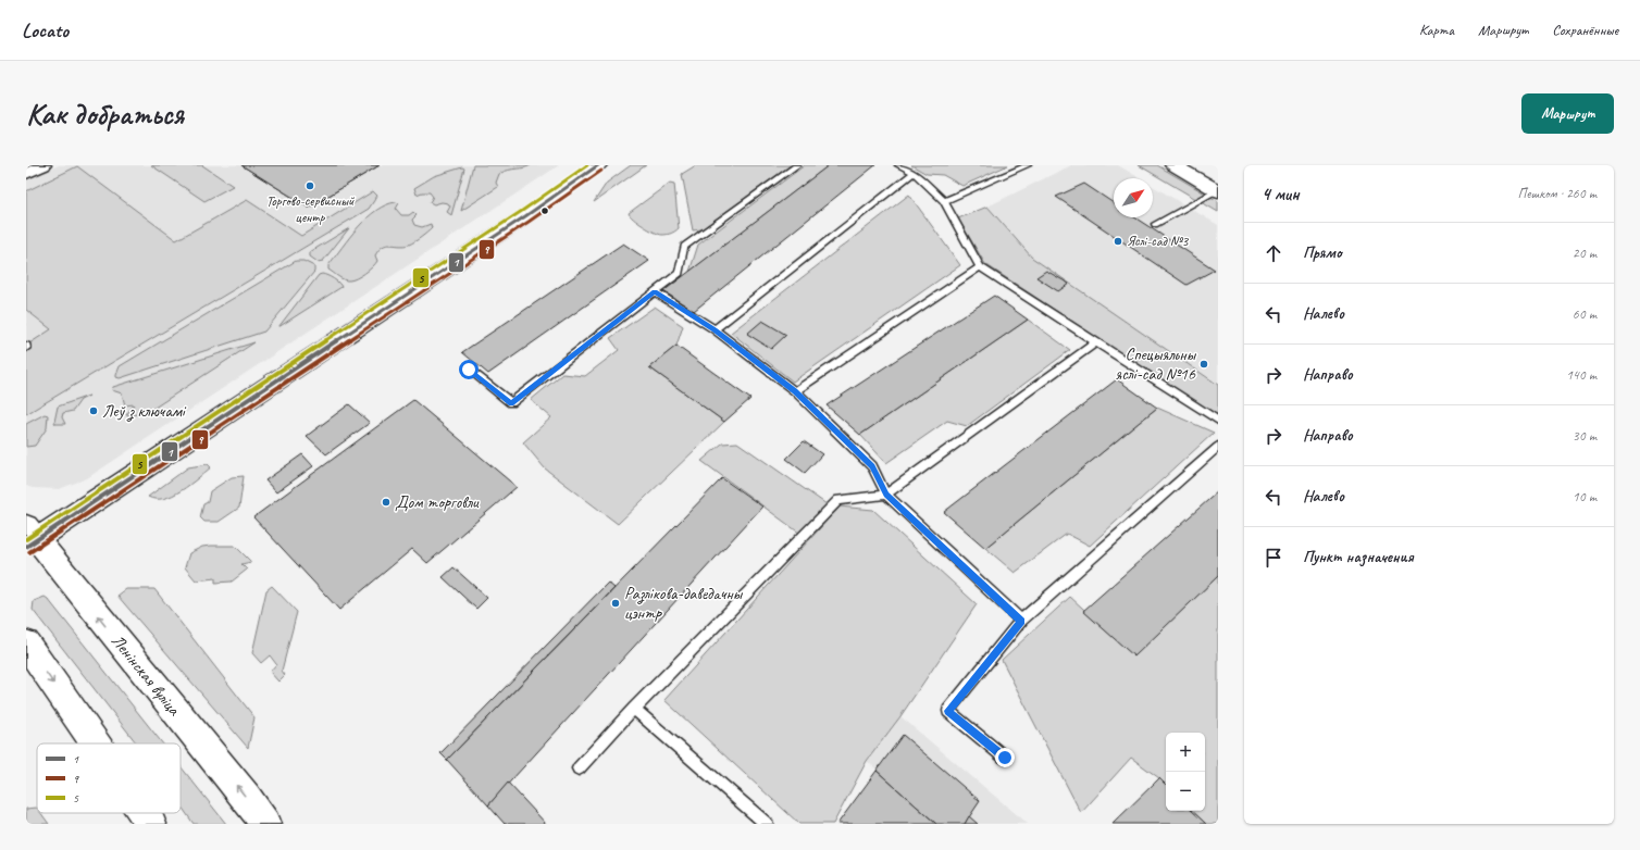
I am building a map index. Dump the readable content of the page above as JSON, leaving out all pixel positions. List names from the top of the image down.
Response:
{
  "streets": {
    "main road": ["Ленінская вуліца"]
  },
  "places": [
    "Торгово-сервисный центр",
    "Яслі-сад №3",
    "Спецыяльны яслі-сад №16",
    "Леў з ключамі",
    "Дом торговли",
    "Разлікова-даведачны цэнтр"
  ],
  "lines": ["transit line 1", "transit line 5", "transit line 9"],
  "legend": ["1", "9", "5"],
  "north": "top right",
  "page": {
    "header": "Locato",
    "nav": ["Карта", "Маршрут", "Сохранённые"],
    "buttons": "Маршрут",
    "title": "Как добраться",
    "heading": ["4 мин", "Пешком · 260 m"],
    "list": [
      ["Прямо", "20 m"],
      ["Налево", "60 m"],
      ["Направо", "140 m"],
      ["Направо", "30 m"],
      ["Налево", "10 m"],
      "Пункт назначения"
    ],
    "map_buttons": ["+", "−"]
  }
}
